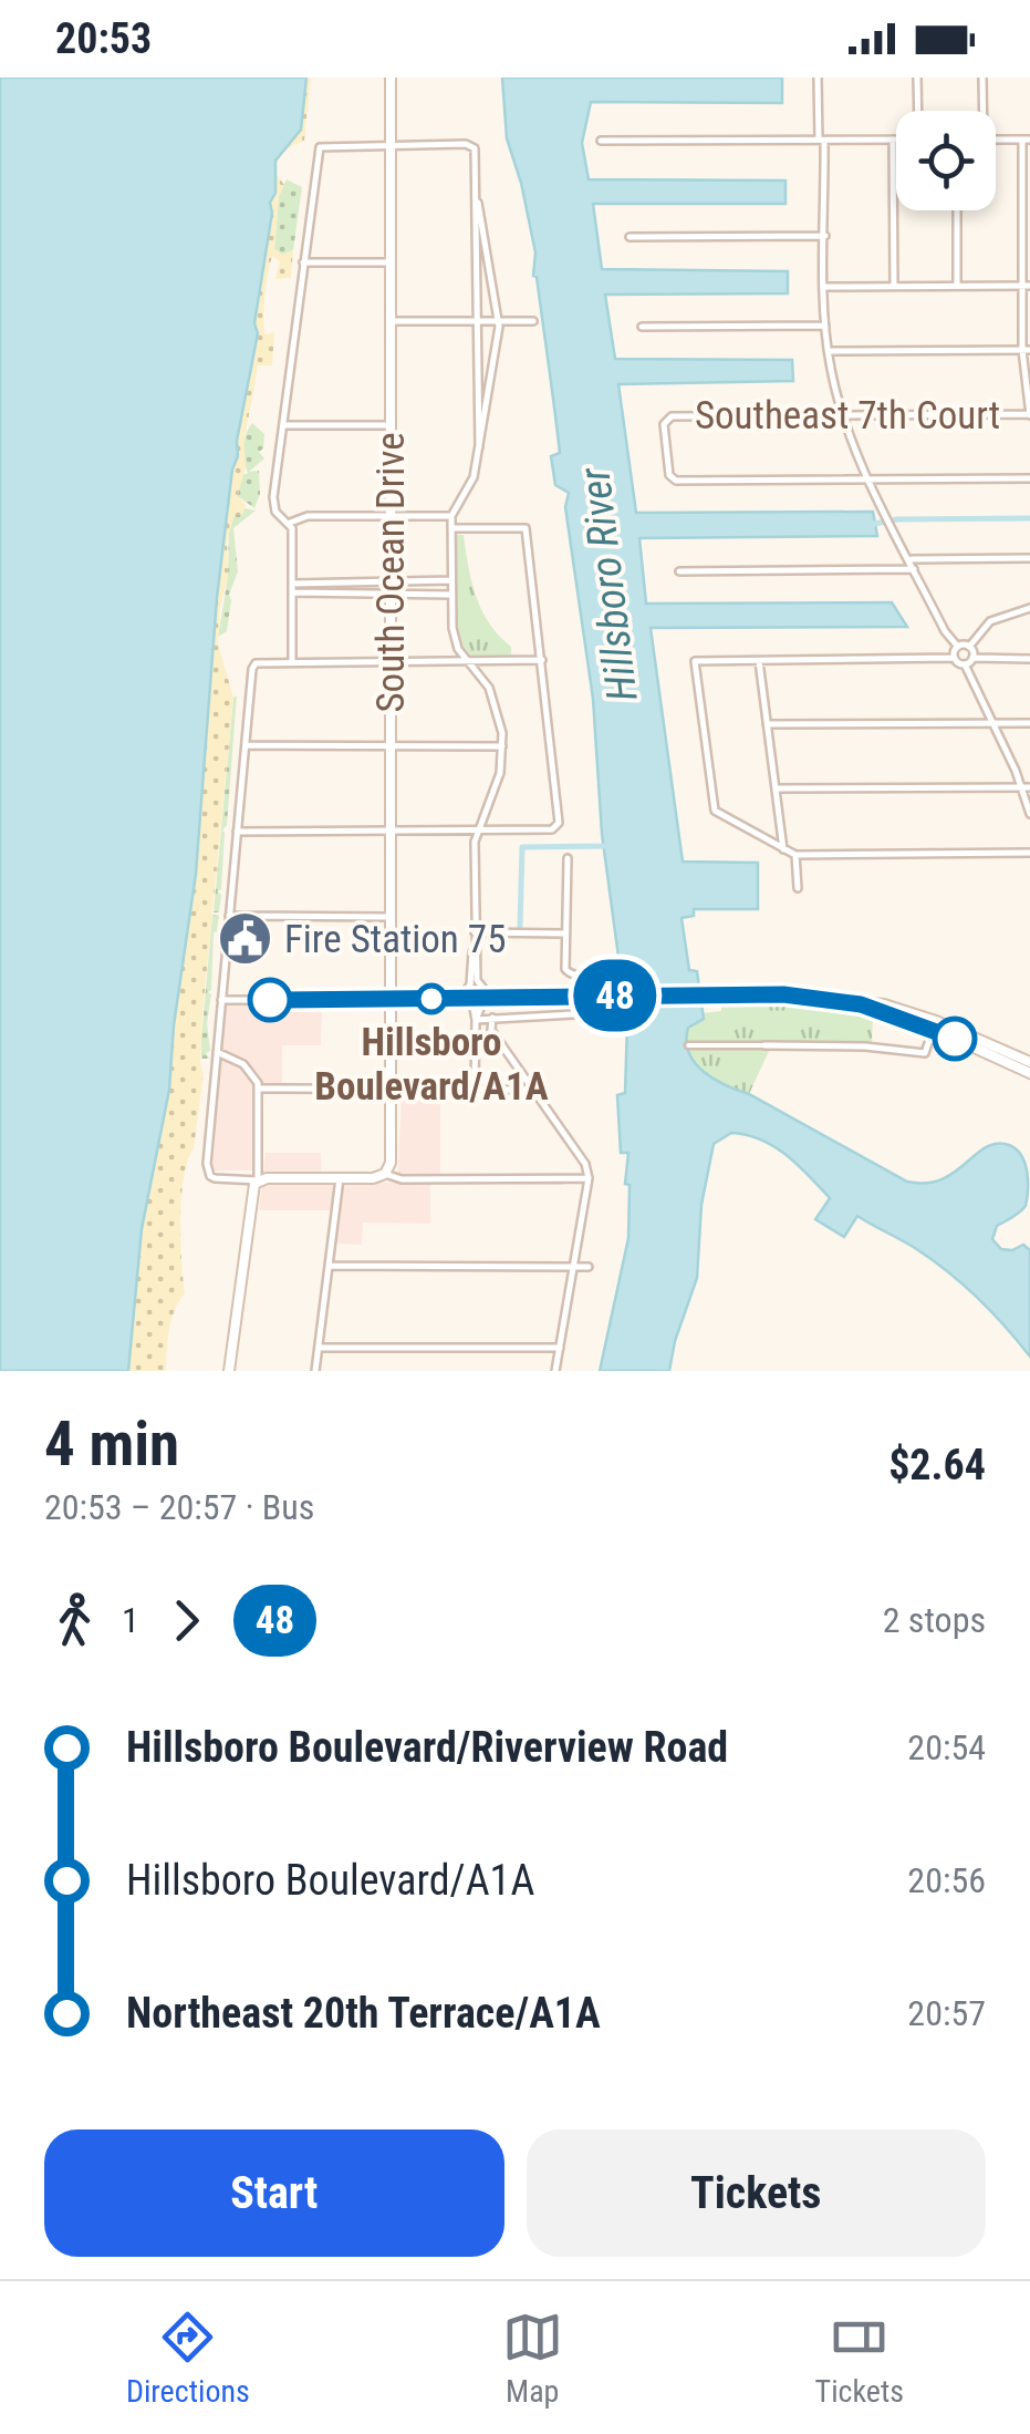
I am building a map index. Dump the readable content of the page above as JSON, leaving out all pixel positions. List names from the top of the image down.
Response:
{
  "streets": {
    "main road": ["South Ocean Drive"],
    "street": ["Southeast 7th Court"]
  },
  "water": ["Hillsboro River"],
  "places": {
    "public building": ["Fire Station 75"],
    "other": ["Hillsboro Boulevard/A1A"]
  },
  "lines": ["bus line 48"],
  "page": {
    "status": "20:53",
    "on_map": "48",
    "heading": ["4 min", "20:53 – 20:57 · Bus", "$2.64"],
    "legs": ["1", "48", "2 stops"],
    "list": [
      {
        "name": "Hillsboro Boulevard/Riverview Road",
        "value": "20:54"
      },
      {
        "name": "Hillsboro Boulevard/A1A",
        "value": "20:56"
      },
      {
        "name": "Northeast 20th Terrace/A1A",
        "value": "20:57"
      }
    ],
    "buttons": ["Start", "Tickets"],
    "tabs": ["Directions", "Map", "Tickets"]
  }
}
